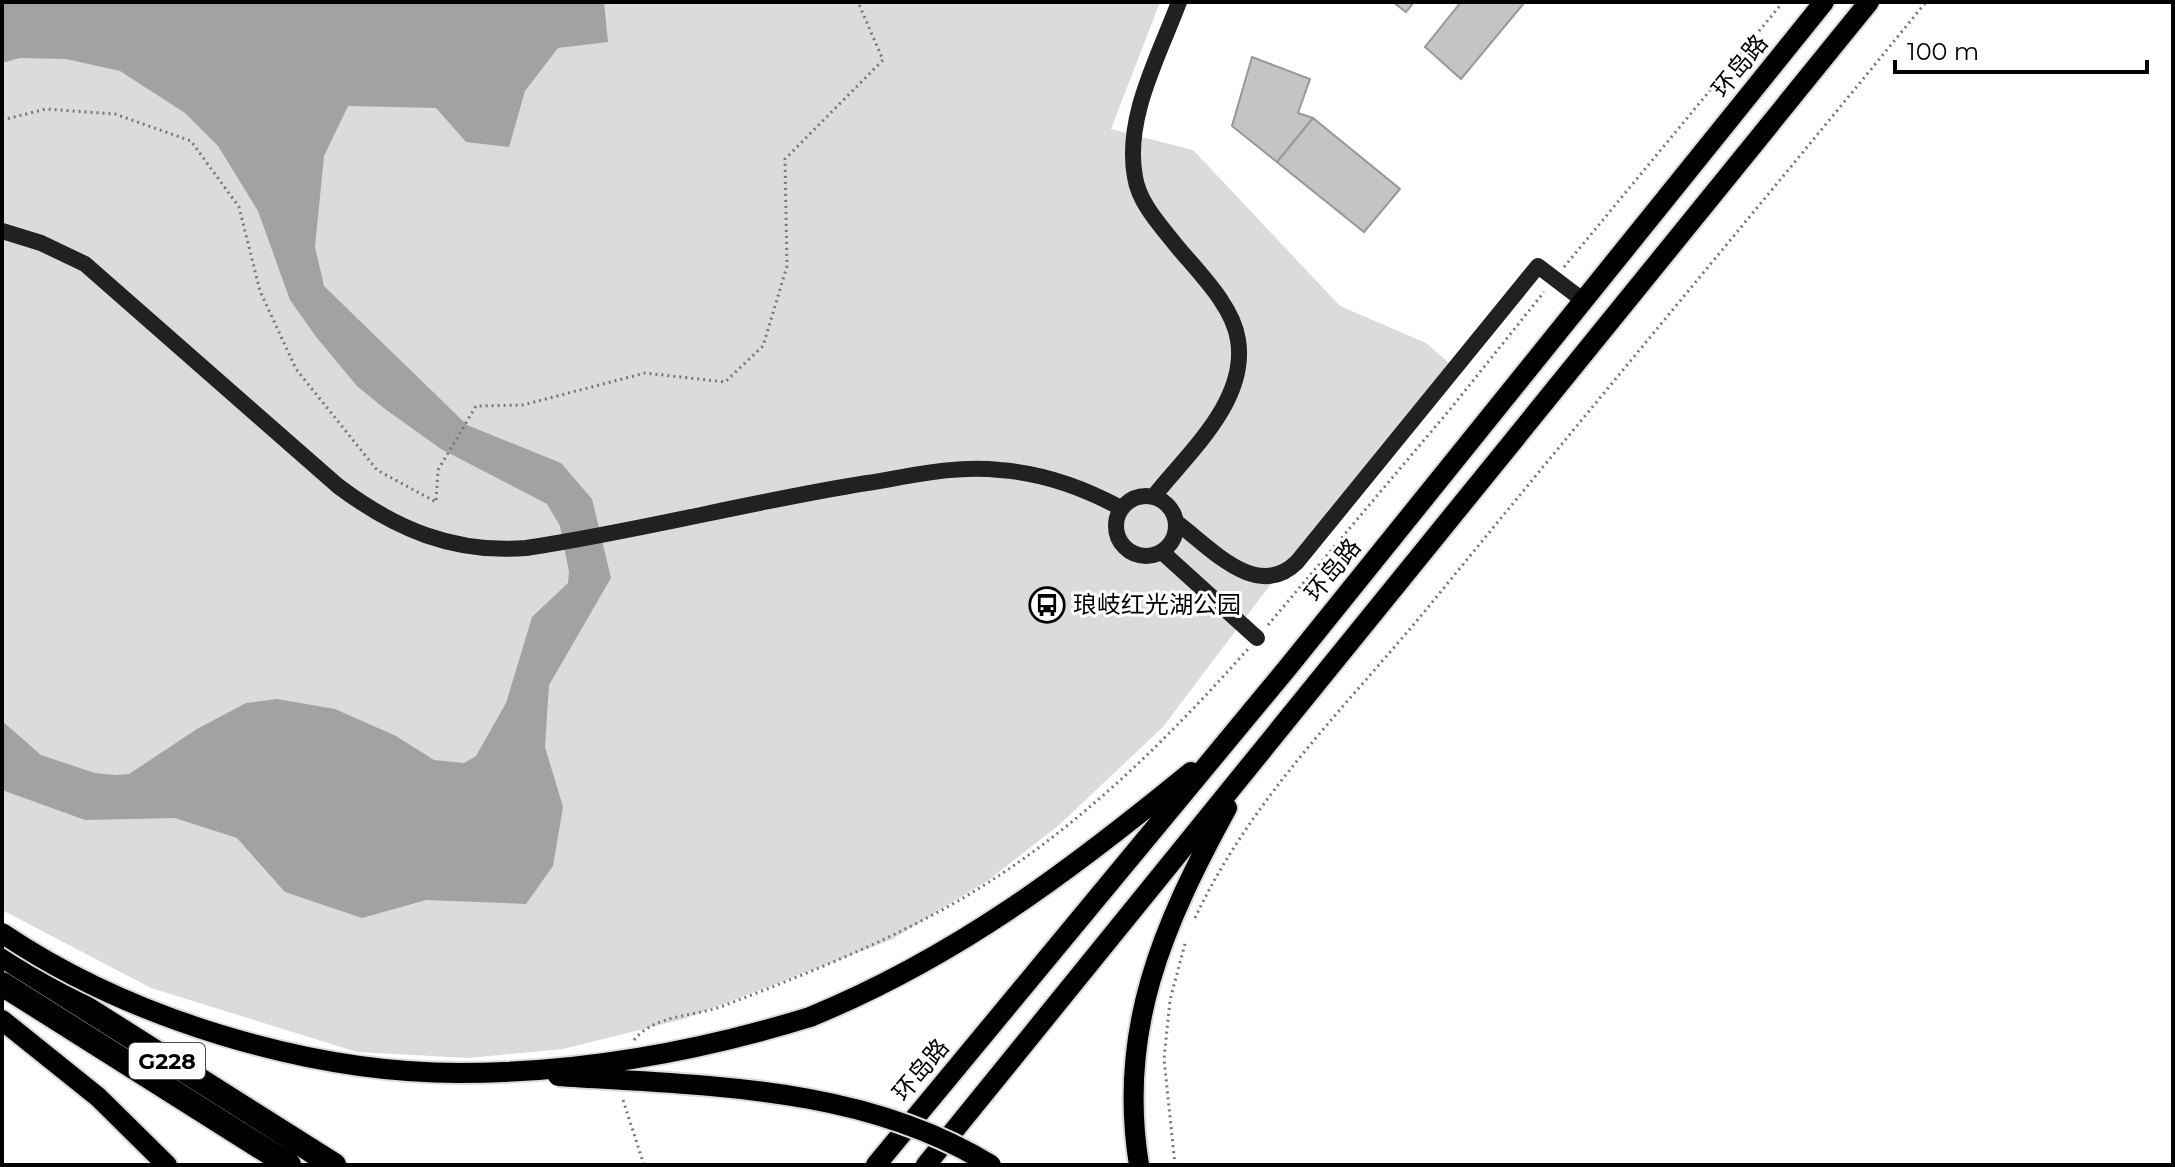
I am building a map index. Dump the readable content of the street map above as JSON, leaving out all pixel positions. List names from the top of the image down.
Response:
{
  "streets": {
    "highway": ["G228"],
    "main road": ["环岛路"]
  },
  "places": {
    "bus stop": ["琅岐红光湖公园"]
  },
  "scale_bar": "100 m"
}
